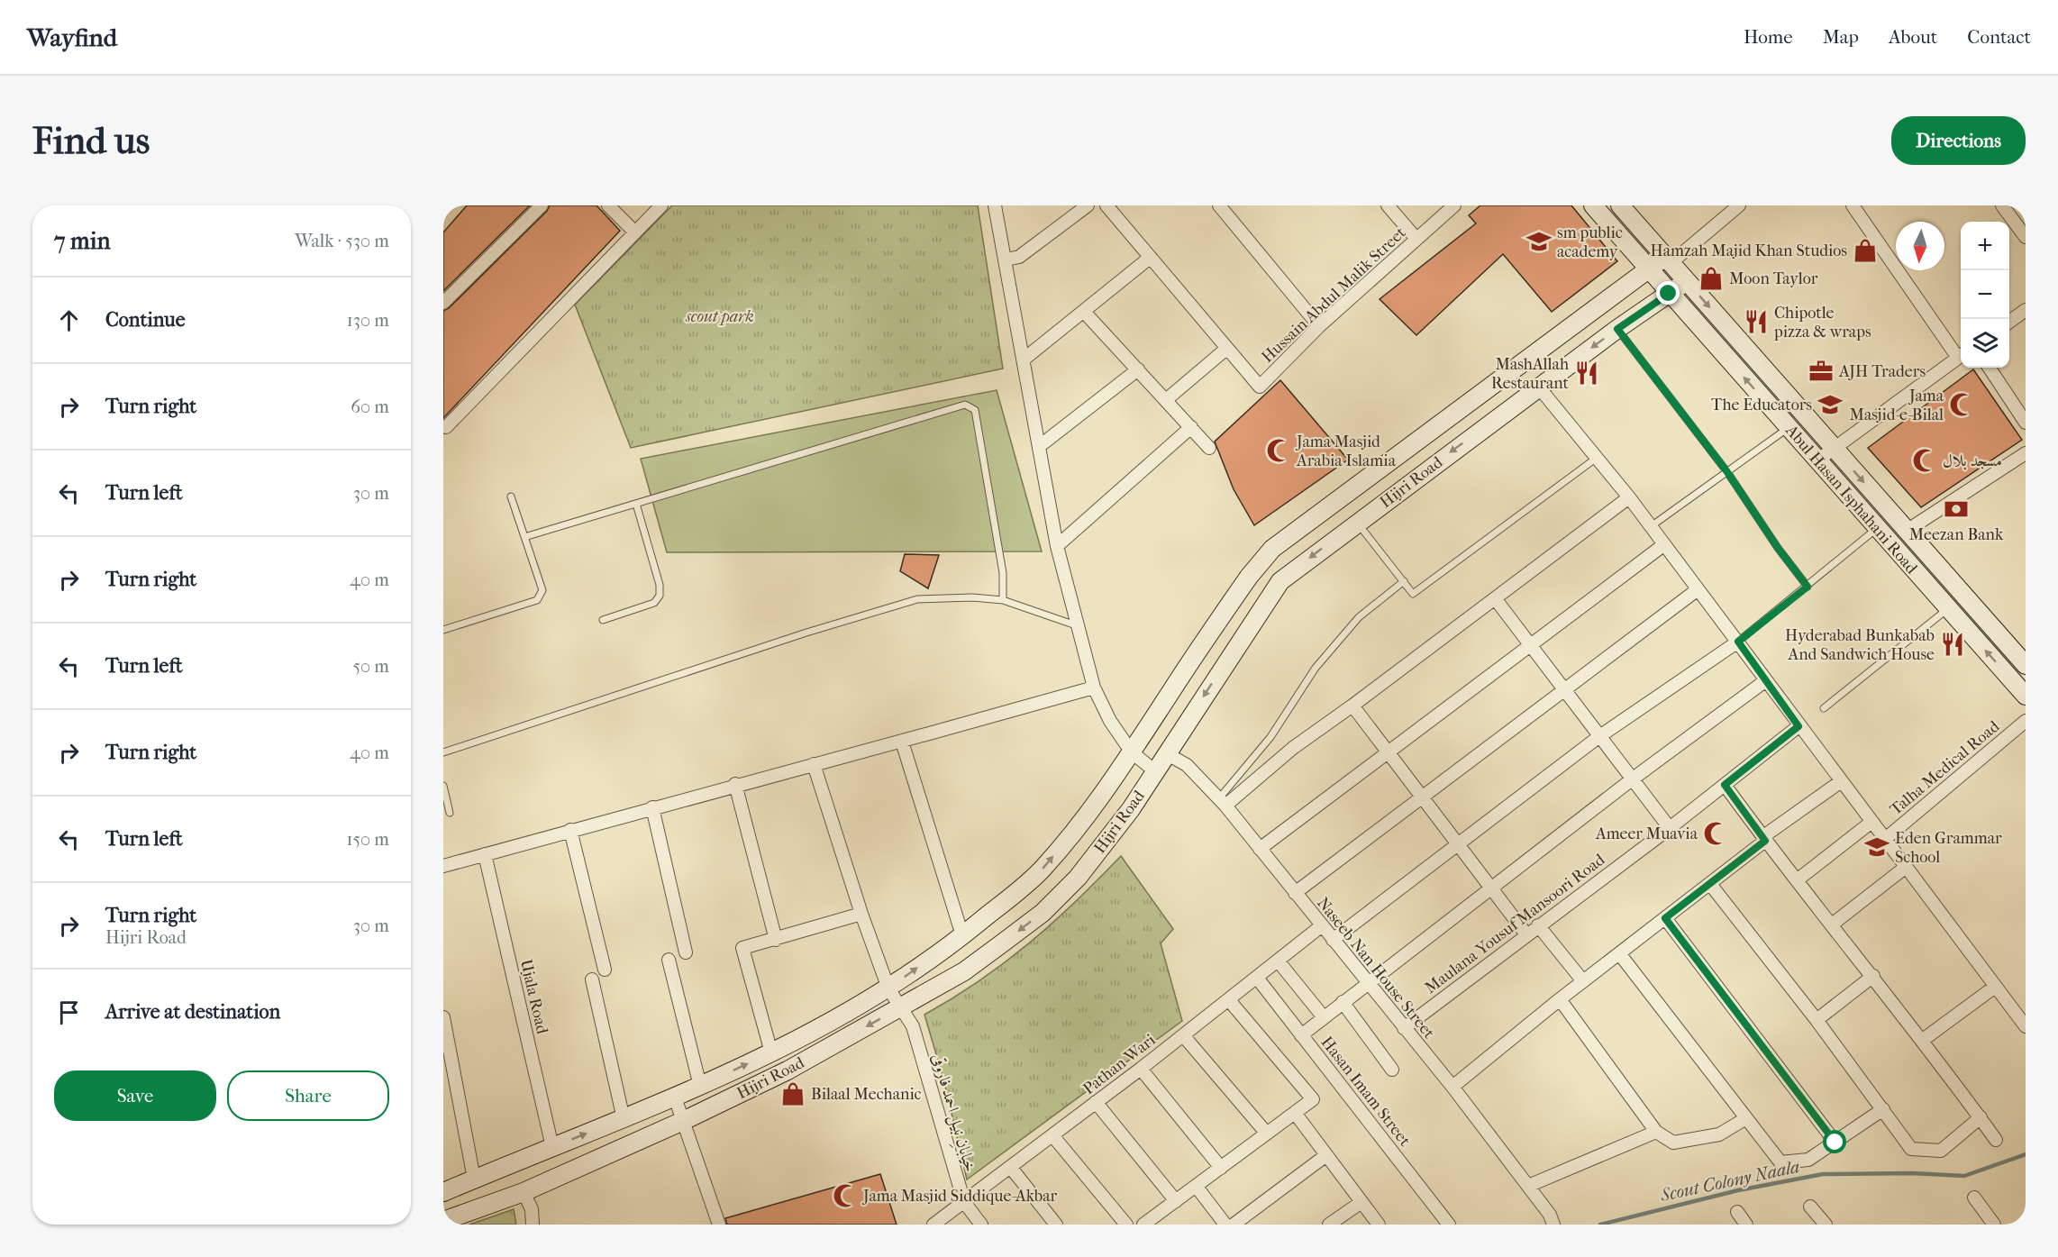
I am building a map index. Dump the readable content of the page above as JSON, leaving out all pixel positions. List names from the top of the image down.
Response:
{
  "streets": {
    "main road": ["Hijri Road", "Abul Hasan Isphahani Road"],
    "street": [
      "Hussain Abdul Malik Street",
      "Talha Medical Road",
      "Maulana Yousuf Mansoori Road",
      "Naseeb Nan House Street",
      "Ujala Road",
      "Pathan Wari",
      "Hasan Imam Street",
      "خیابانِ نبیل احمد فاروقی"
    ]
  },
  "crossings": [
    ["Hijri Road", "Abul Hasan Isphahani Road"],
    ["Hijri Road", "Naseeb Nan House Street"],
    ["Hijri Road", "Ujala Road"],
    ["Hijri Road", "خیابانِ نبیل احمد فاروقی"],
    ["Maulana Yousuf Mansoori Road", "Naseeb Nan House Street"],
    ["Naseeb Nan House Street", "Pathan Wari"],
    ["Pathan Wari", "Hasan Imam Street"],
    ["Pathan Wari", "خیابانِ نبیل احمد فاروقی"]
  ],
  "water": ["Scout Colony Naala"],
  "parks": ["scout park"],
  "places": {
    "school or university": ["sm public academy", "The Educators", "Eden Grammar School"],
    "shop": ["Hamzah Majid Khan Studios", "Moon Taylor", "Bilaal Mechanic"],
    "restaurant": ["Chipotle pizza & wraps", "MashAllah Restaurant", "Hyderabad Bunkabab And Sandwich House"],
    "office": ["AJH Traders"],
    "mosque": [
      "Jama Masjid-e-Bilal",
      "Jama Masjid Arabia Islamia",
      "مسجد بلال",
      "Ameer Muavia",
      "Jama Masjid Siddique-Akbar"
    ],
    "bank": ["Meezan Bank"]
  },
  "north": "bottom",
  "page": {
    "header": "Wayfind",
    "nav": [
      "Home",
      "Map",
      "About",
      "Contact"
    ],
    "buttons": [
      "Directions",
      ["Save", "Share"]
    ],
    "title": "Find us",
    "heading": ["7 min", "Walk · 530 m"],
    "map_buttons": ["+", "−"],
    "list": [
      ["Continue", "130 m"],
      ["Turn right", "60 m"],
      ["Turn left", "30 m"],
      ["Turn right", "40 m"],
      ["Turn left", "50 m"],
      ["Turn right", "40 m"],
      ["Turn left", "150 m"],
      ["Turn right", "Hijri Road", "30 m"],
      "Arrive at destination"
    ]
  }
}
